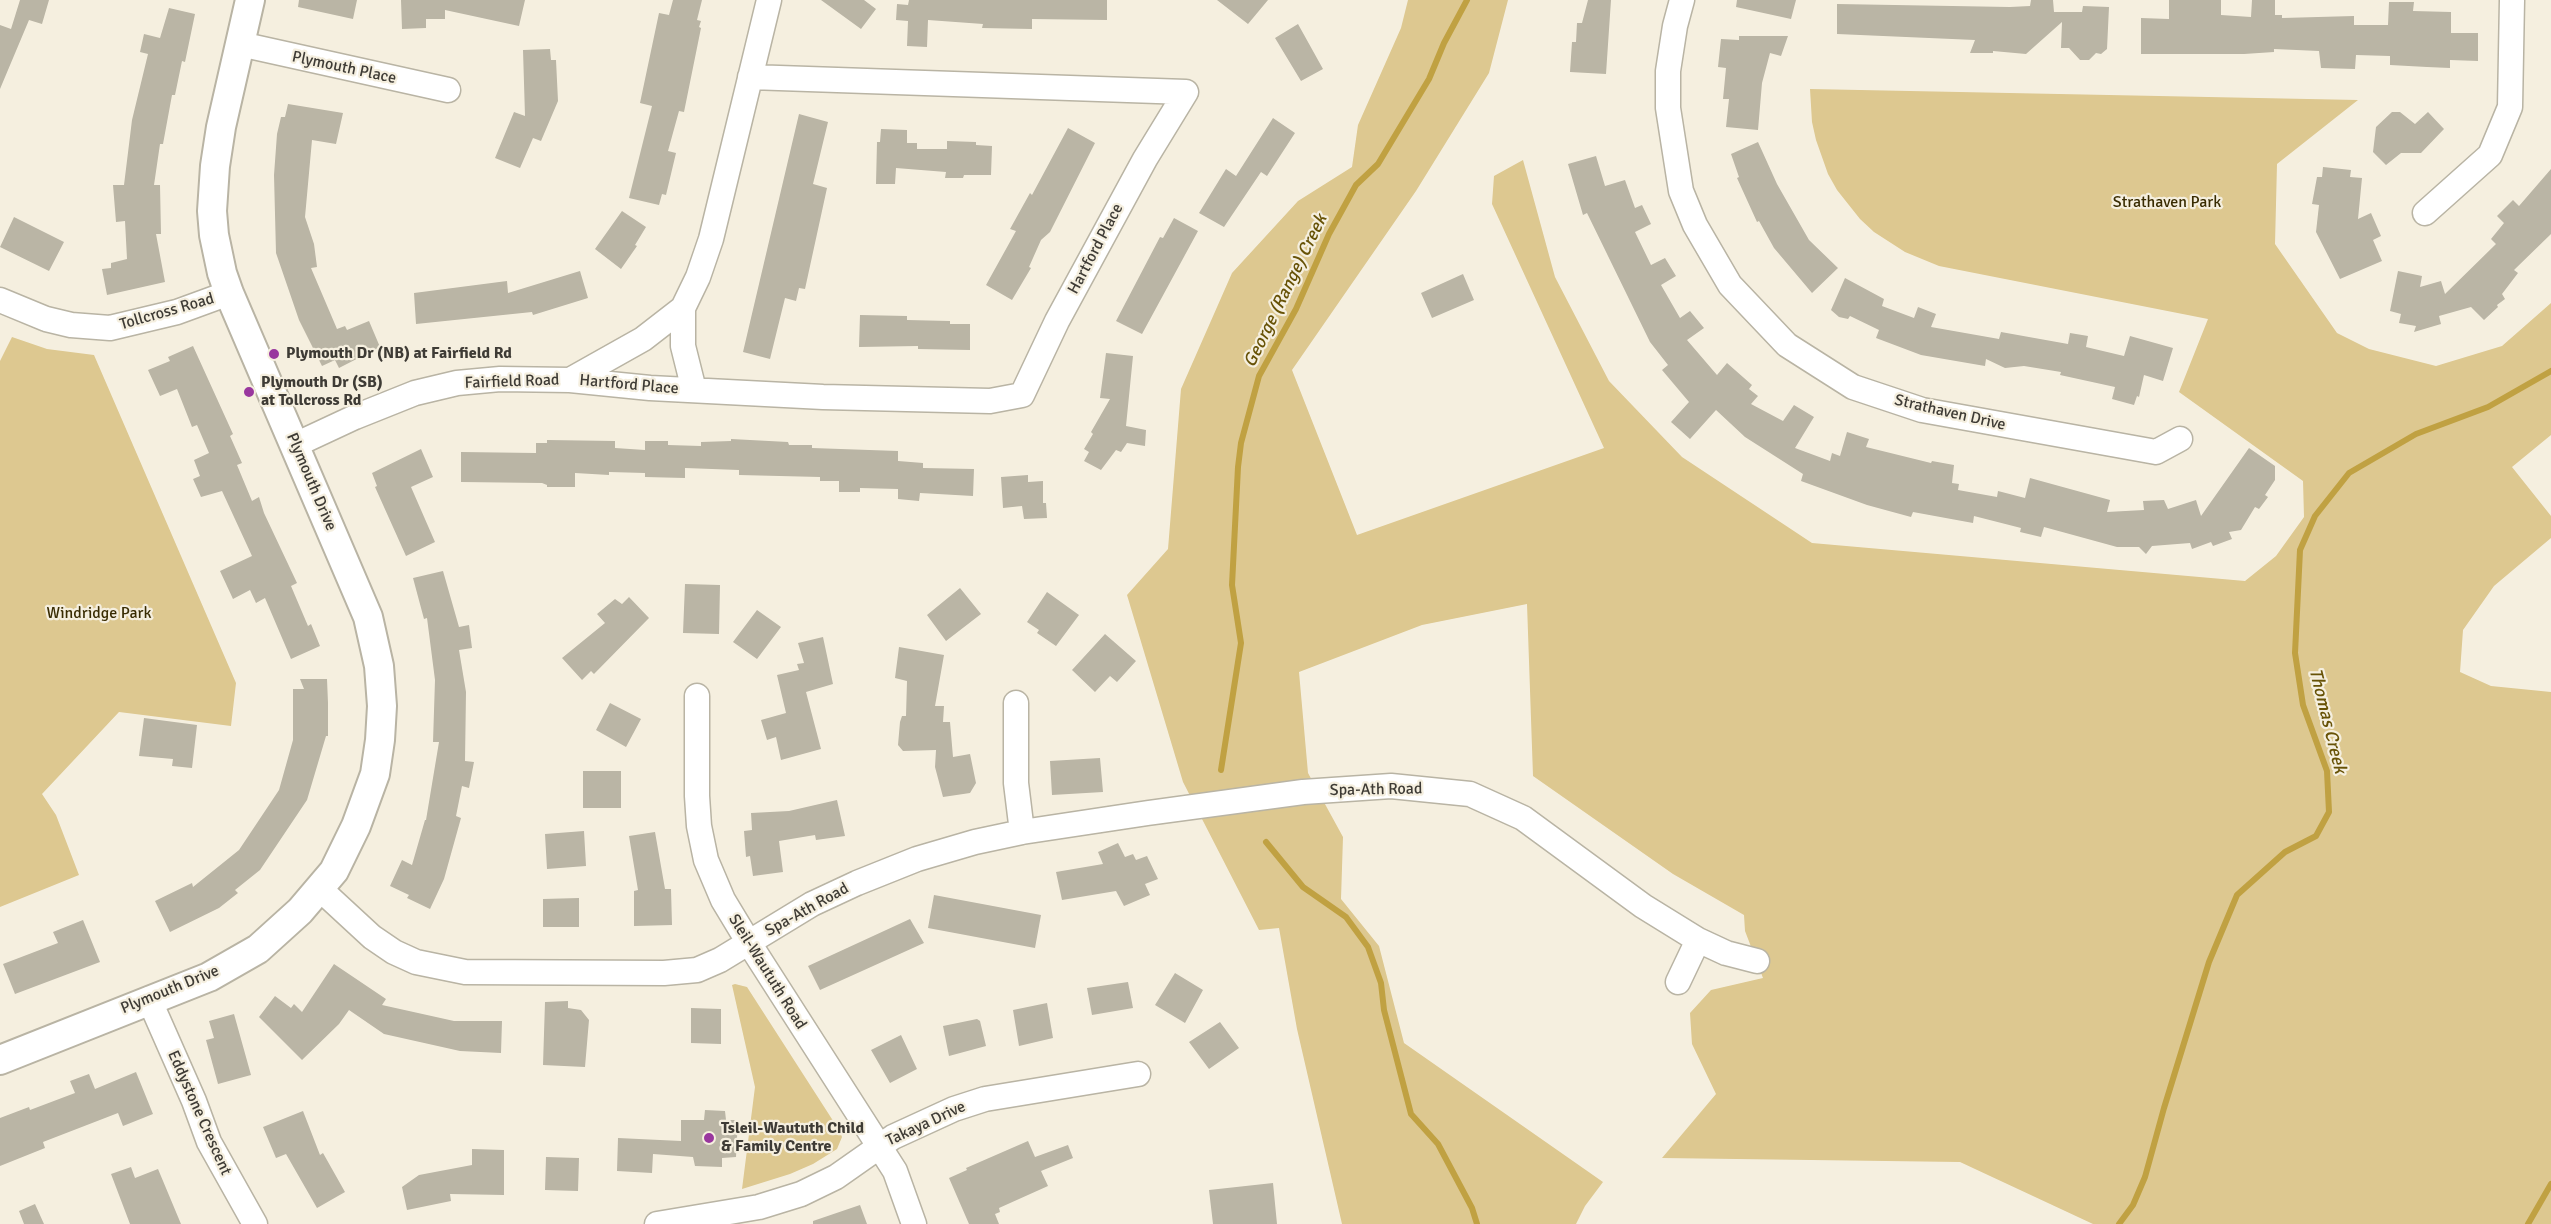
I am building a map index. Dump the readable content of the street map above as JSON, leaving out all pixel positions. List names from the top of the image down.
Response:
{
  "streets": {
    "street": [
      "Plymouth Place",
      "Hartford Place",
      "Tollcross Road",
      "Fairfield Road",
      "Strathaven Drive",
      "Plymouth Drive",
      "Spa-Ath Road",
      "Sleil-Waututh Road",
      "Eddystone Crescent",
      "Takaya Drive"
    ]
  },
  "crossings": [
    ["Plymouth Place", "Plymouth Drive"],
    ["Hartford Place", "Fairfield Road"],
    ["Tollcross Road", "Plymouth Drive"],
    ["Fairfield Road", "Plymouth Drive"],
    ["Plymouth Drive", "Spa-Ath Road"],
    ["Plymouth Drive", "Eddystone Crescent"],
    ["Spa-Ath Road", "Sleil-Waututh Road"],
    ["Sleil-Waututh Road", "Takaya Drive"]
  ],
  "water": ["George (Range) Creek", "Thomas Creek"],
  "parks": ["Strathaven Park", "Windridge Park"],
  "places": ["Plymouth Dr (NB) at Fairfield Rd", "Plymouth Dr (SB) at Tollcross Rd", "Tsleil-Waututh Child & Family Centre"]
}
